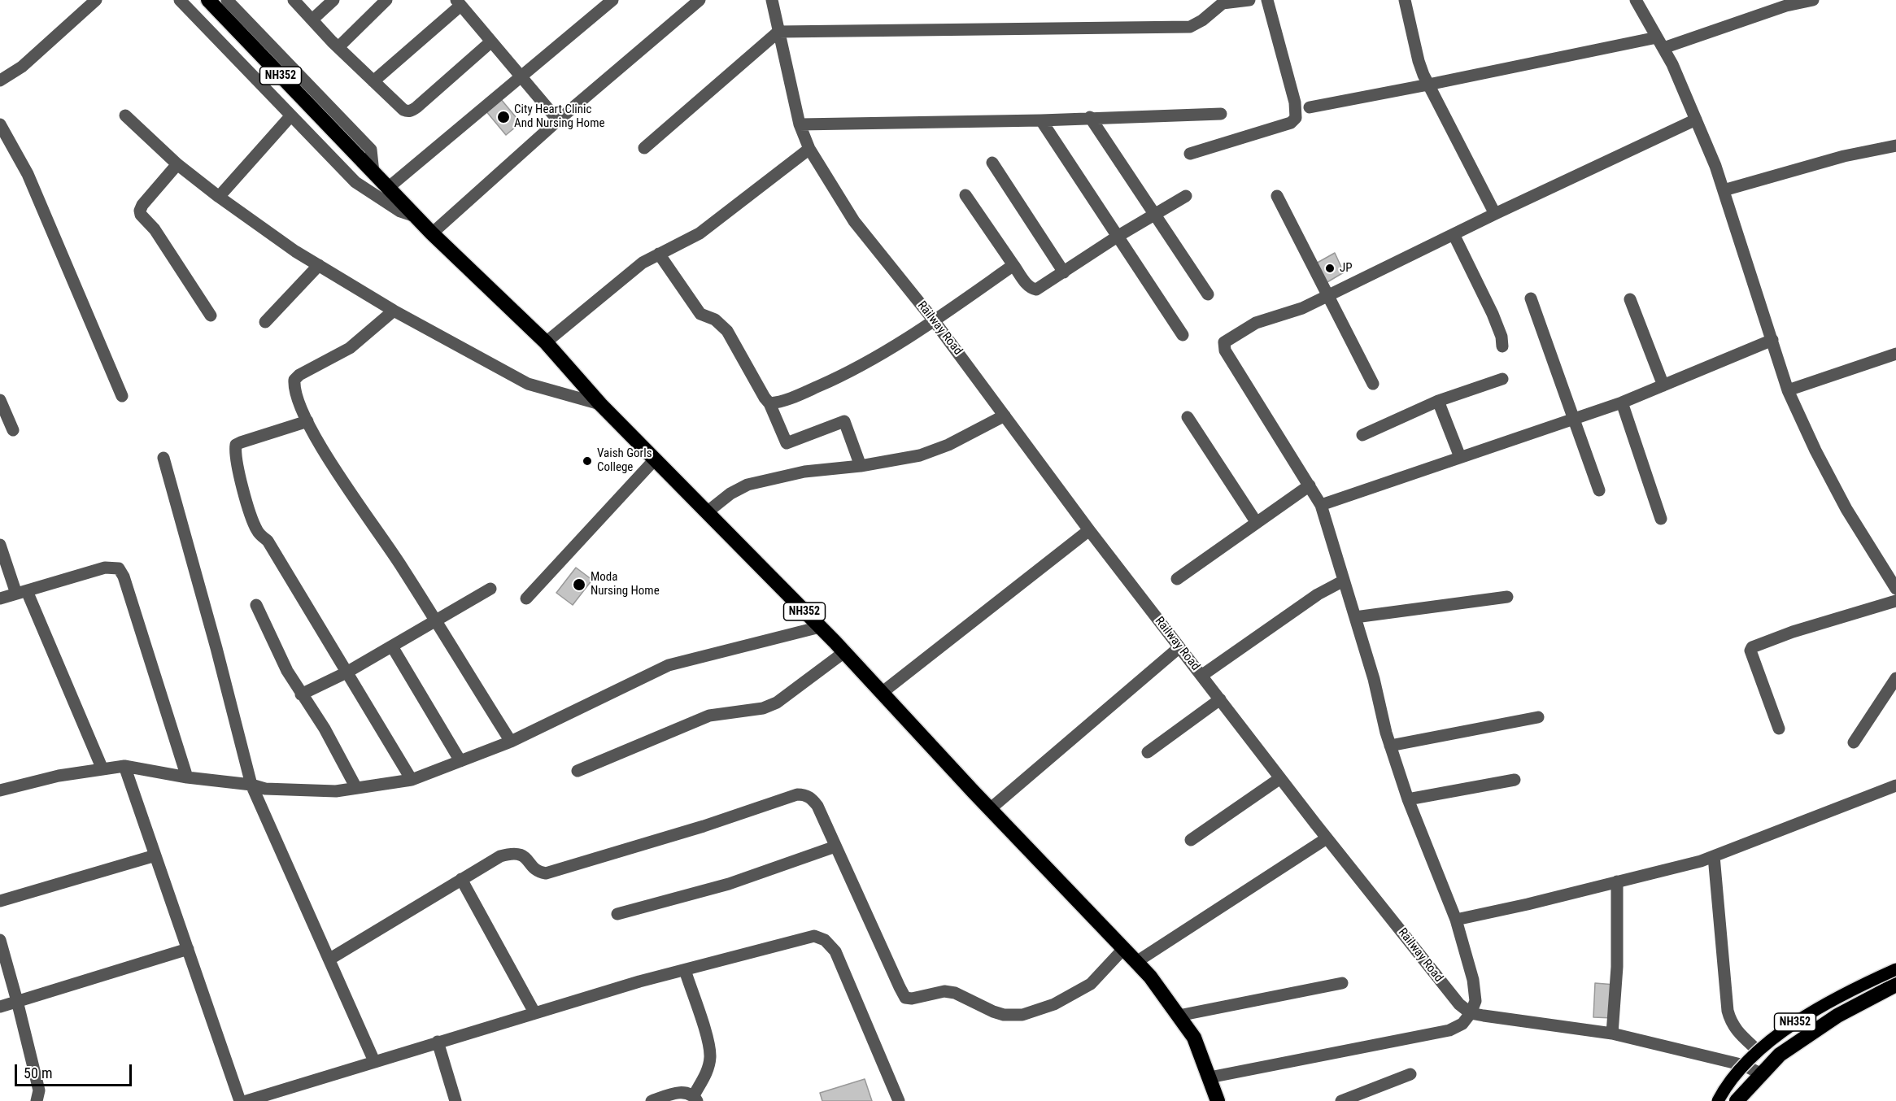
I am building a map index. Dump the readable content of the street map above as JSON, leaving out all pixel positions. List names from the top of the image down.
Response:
{
  "streets": {
    "highway": ["NH352"],
    "street": ["Railway Road"]
  },
  "places": [
    "City Heart Clinic And Nursing Home",
    "JP",
    "Vaish Gorls College",
    "Moda Nursing Home"
  ],
  "scale_bar": "50 m"
}
